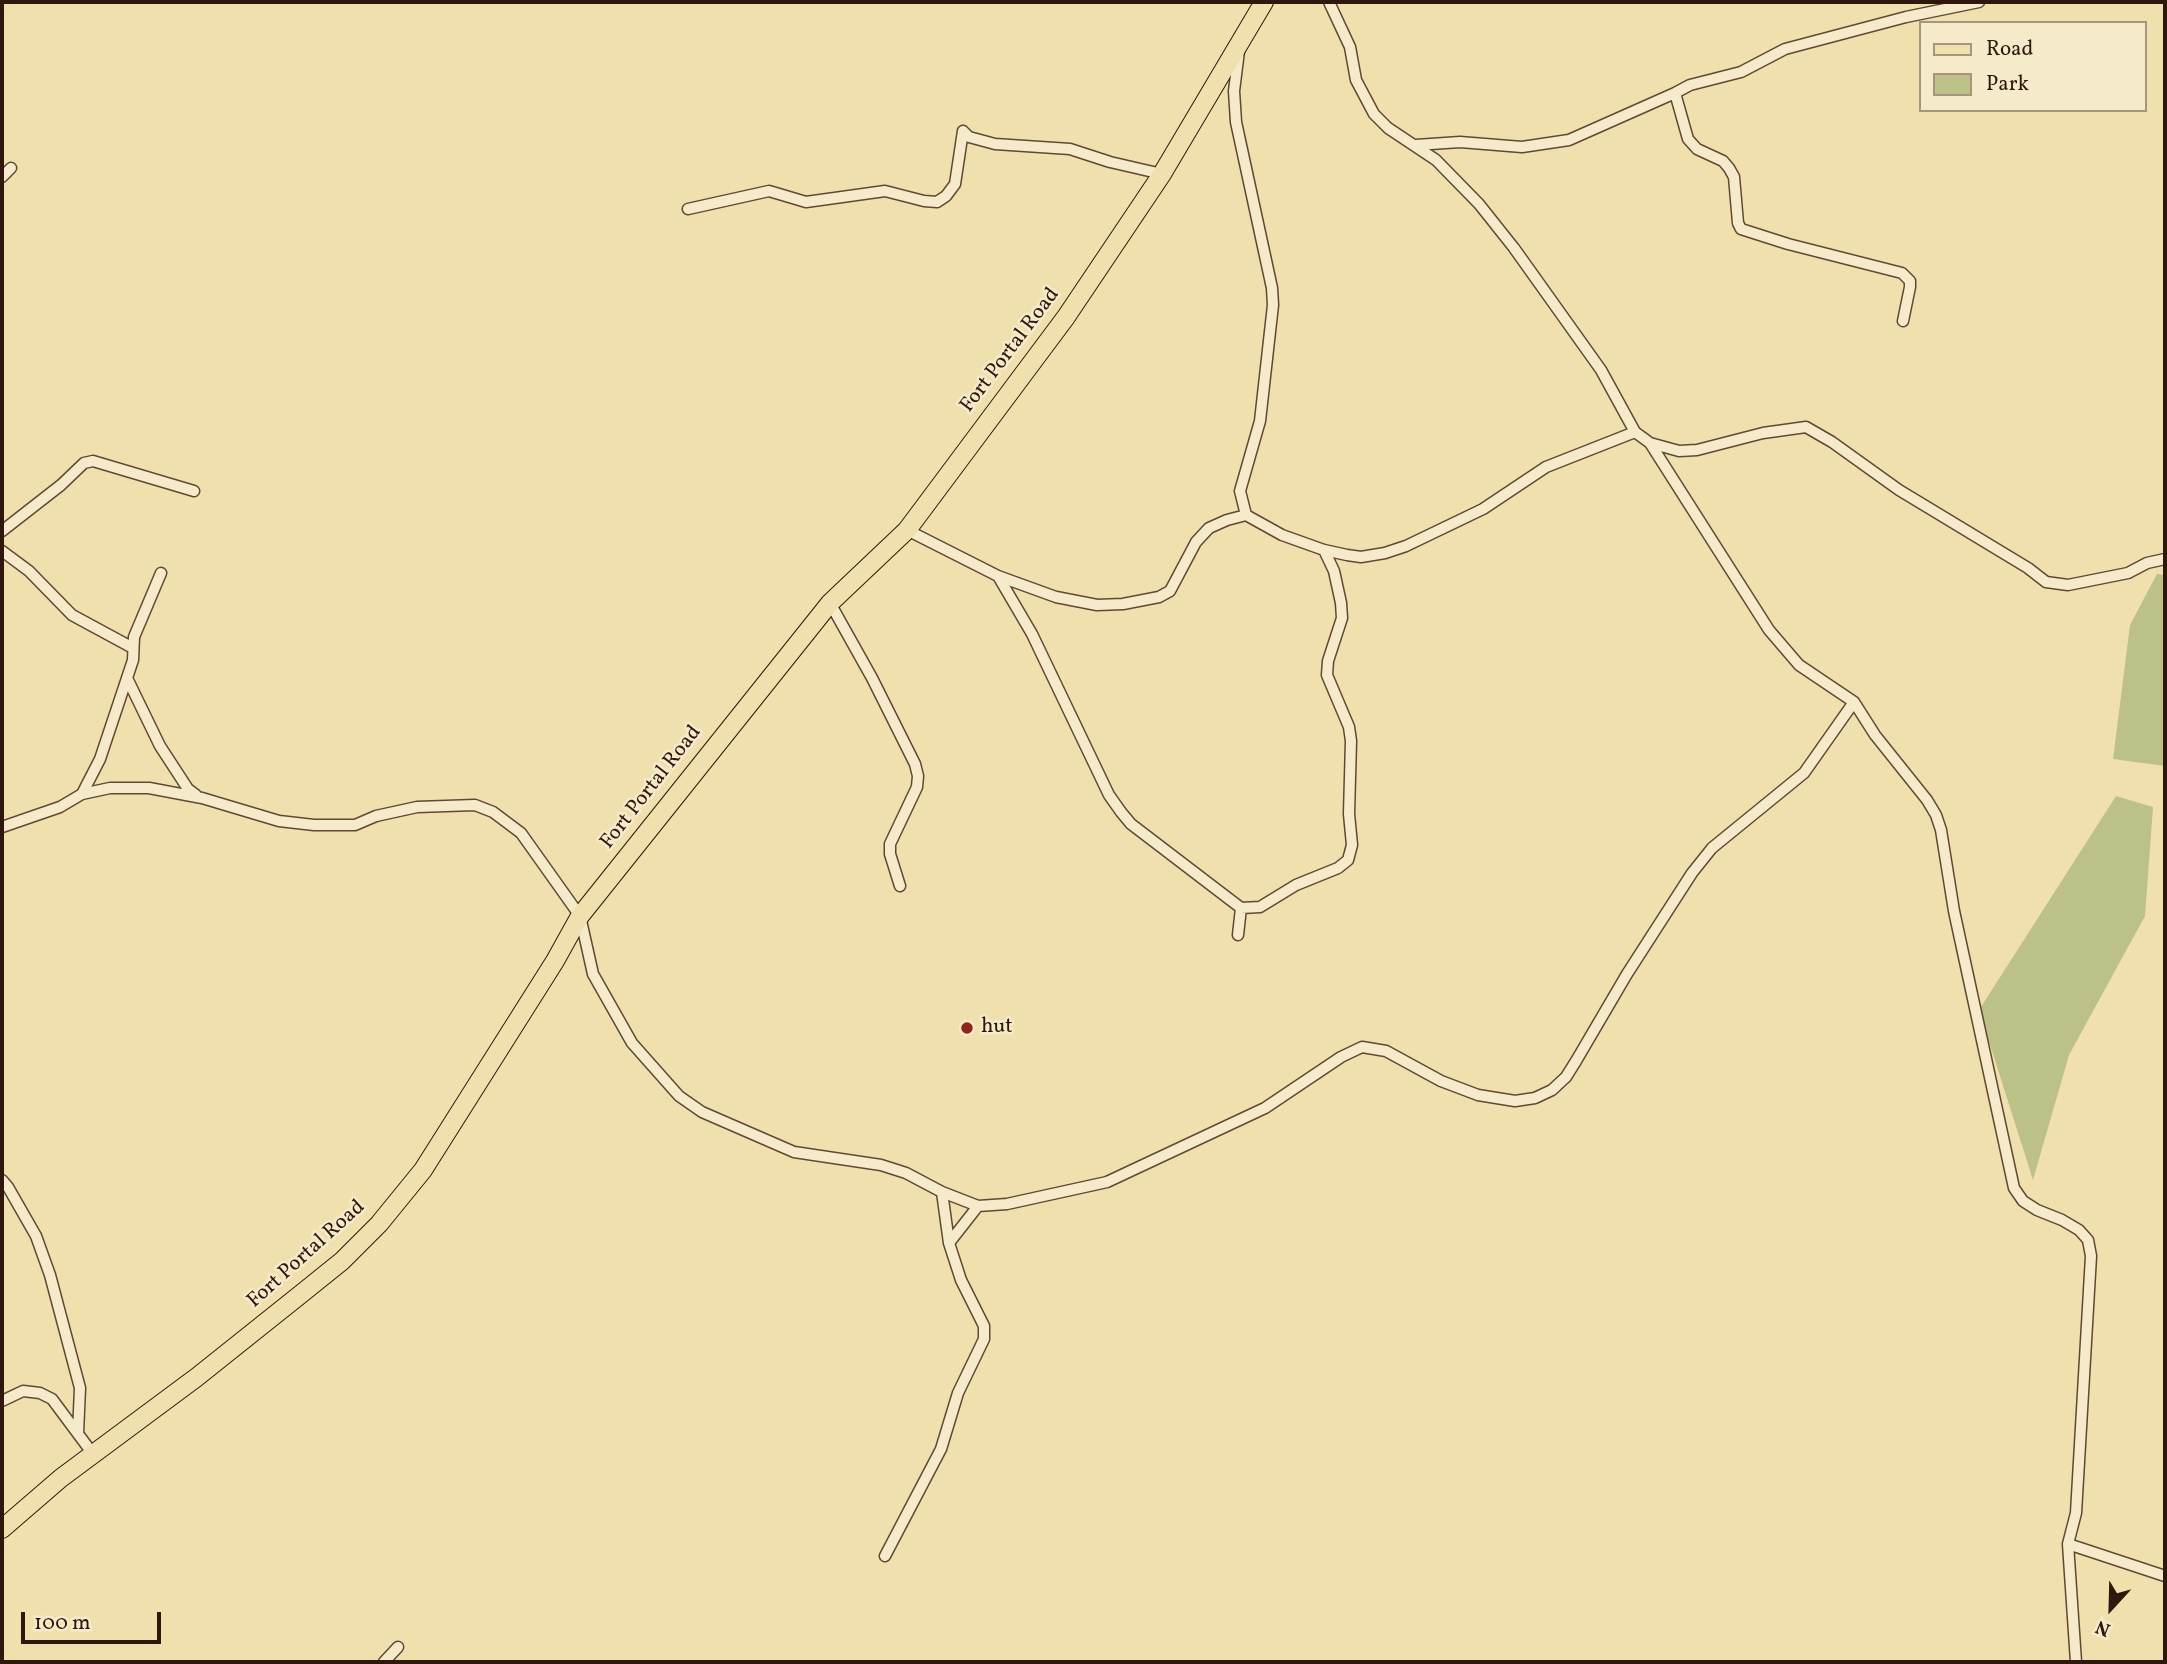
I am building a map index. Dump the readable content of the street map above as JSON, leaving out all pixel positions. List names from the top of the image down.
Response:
{
  "streets": {
    "main road": ["Fort Portal Road"]
  },
  "places": ["hut"],
  "legend": ["Road", "Park"],
  "scale_bar": "100 m",
  "north": "bottom"
}
